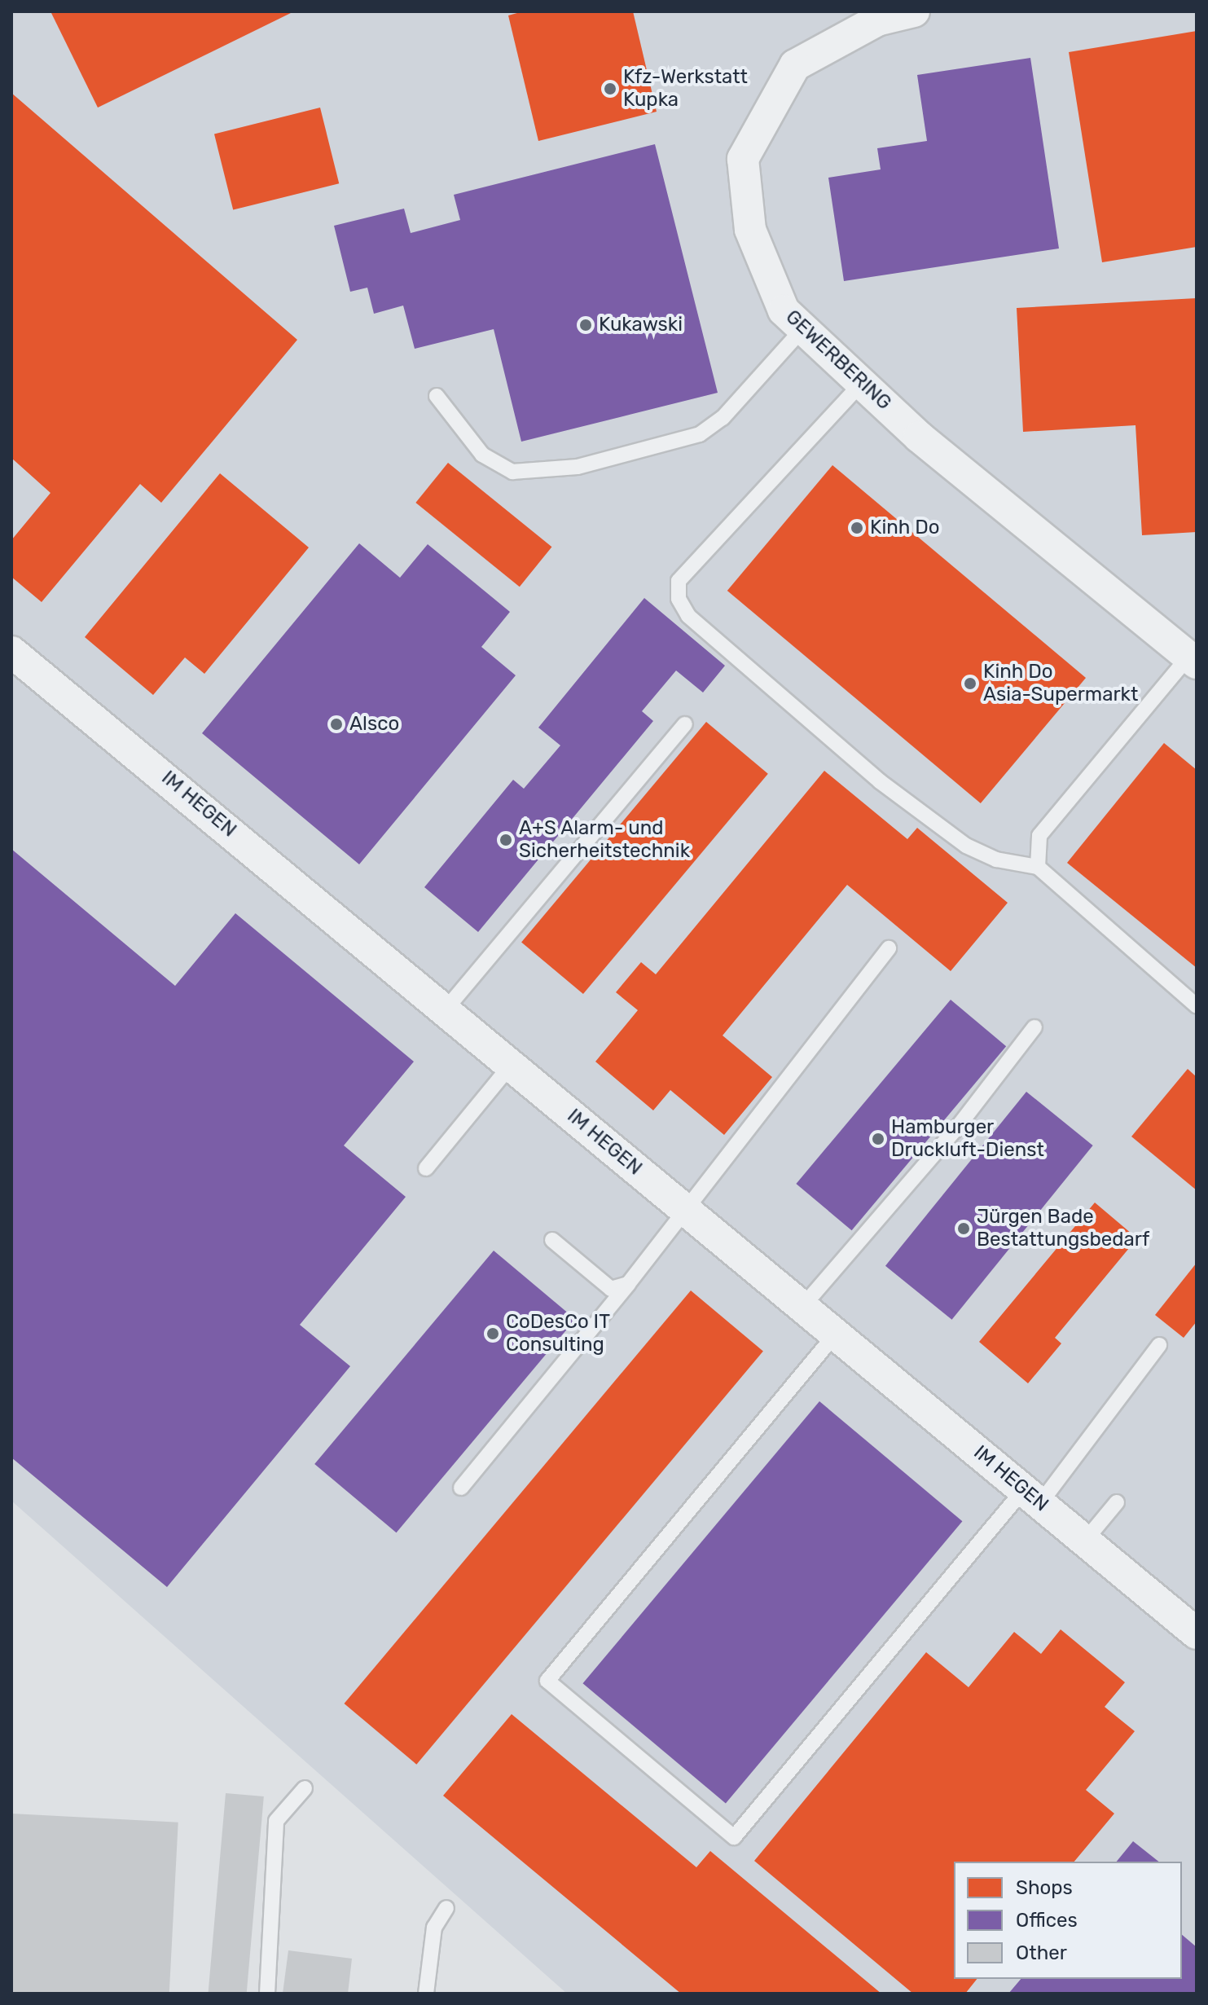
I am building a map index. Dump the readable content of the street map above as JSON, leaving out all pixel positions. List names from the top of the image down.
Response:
{
  "streets": {
    "street": ["GEWERBERING", "IM HEGEN"]
  },
  "places": [
    "Kfz-Werkstatt Kupka",
    "Kukawski",
    "Kinh Do",
    "Kinh Do Asia-Supermarkt",
    "Alsco",
    "A+S Alarm- und Sicherheitstechnik",
    "Hamburger Druckluft-Dienst",
    "Jürgen Bade Bestattungsbedarf",
    "CoDesCo IT Consulting"
  ],
  "legend": ["Shops", "Offices", "Other"]
}
